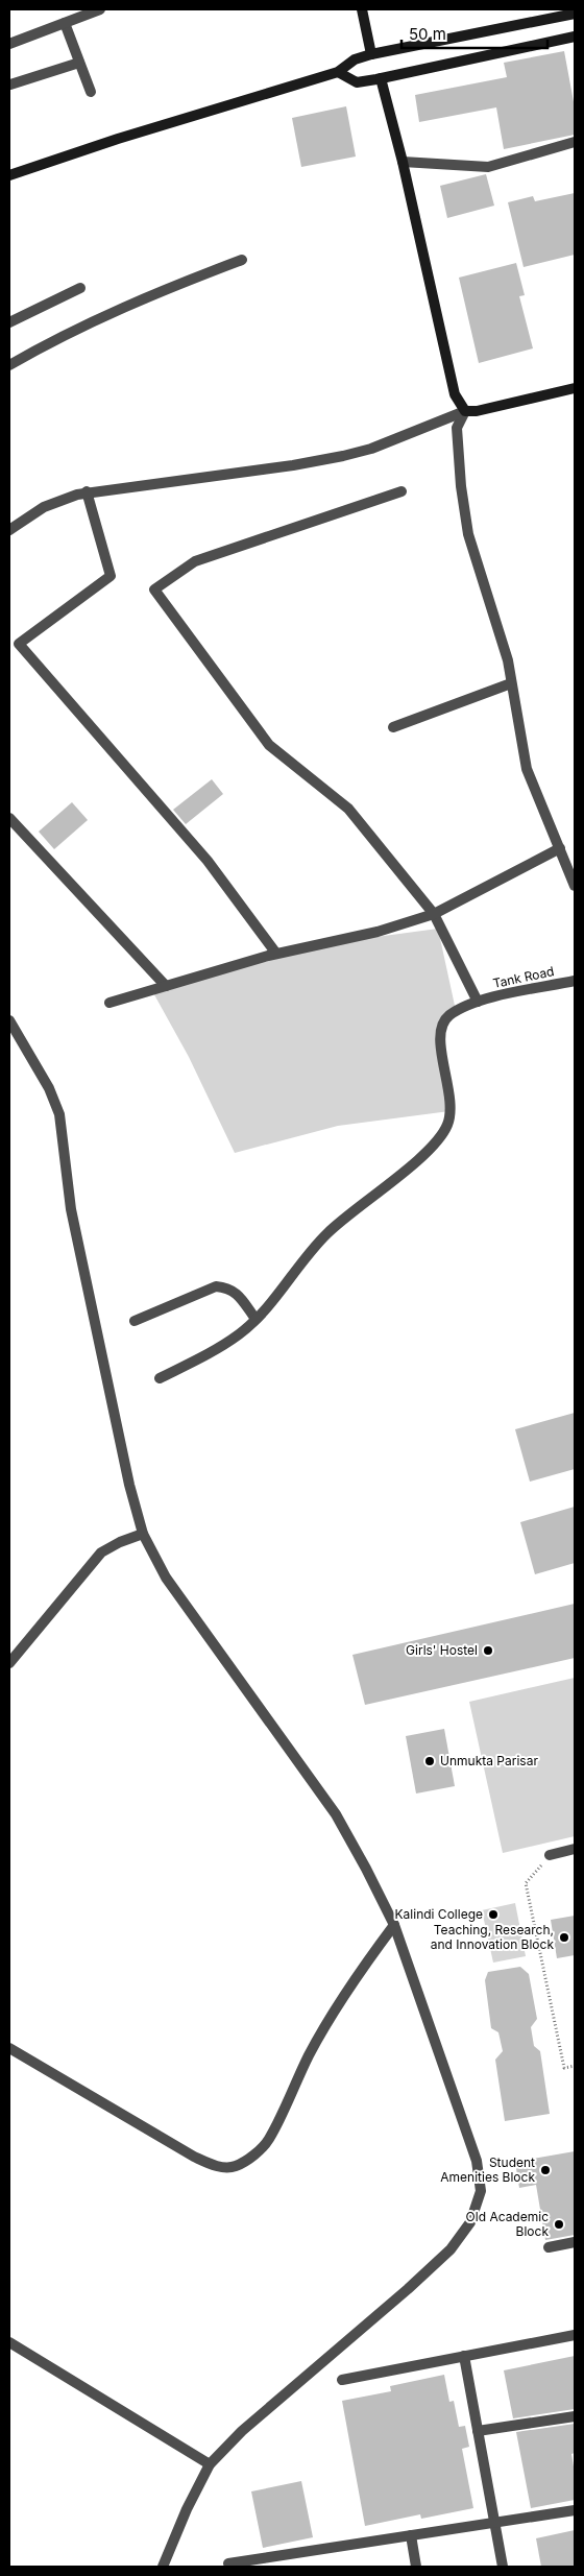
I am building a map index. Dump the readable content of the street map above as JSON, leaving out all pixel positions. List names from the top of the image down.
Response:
{
  "streets": {
    "street": ["Tank Road"]
  },
  "places": [
    "Girls' Hostel",
    "Unmukta Parisar",
    "Kalindi College",
    "Teaching, Research, and Innovation Block",
    "Student Amenities Block",
    "Old Academic Block"
  ],
  "scale_bar": "50 m"
}
